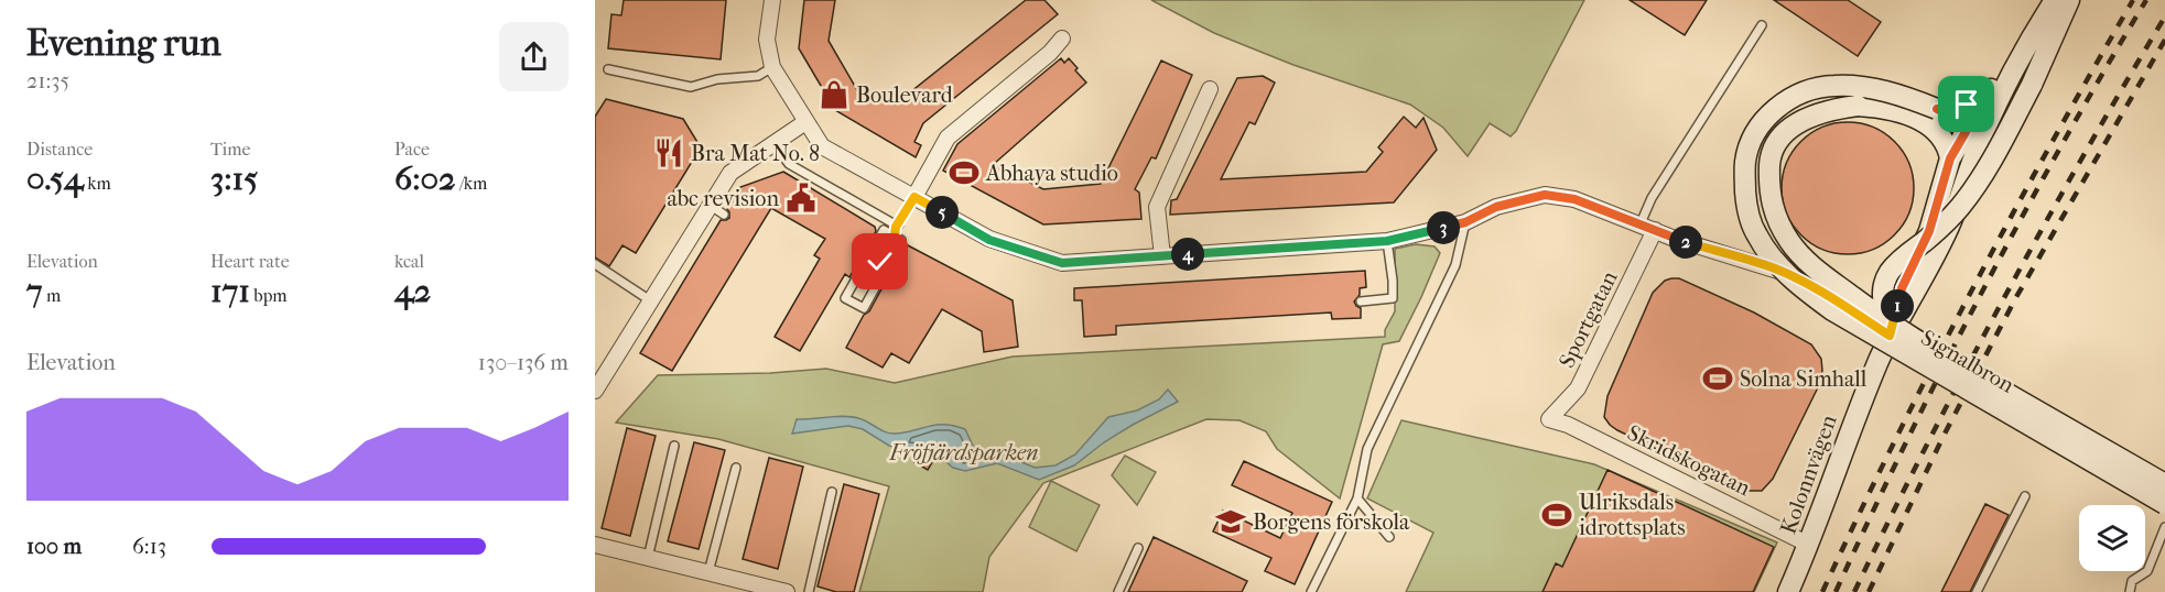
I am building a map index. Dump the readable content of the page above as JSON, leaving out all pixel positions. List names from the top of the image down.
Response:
{
  "streets": {
    "street": [
      "Sportgatan",
      "Signalbron",
      "Skridskogatan",
      "Kolonnvägen"
    ]
  },
  "crossings": [
    ["Sportgatan", "Skridskogatan"],
    ["Signalbron", "Kolonnvägen"],
    ["Skridskogatan", "Kolonnvägen"]
  ],
  "parks": ["Fröfjärdsparken"],
  "places": {
    "shop": ["Boulevard"],
    "restaurant": ["Bra Mat No. 8"],
    "sports": ["Abhaya studio", "Solna Simhall", "Ulriksdals idrottsplats"],
    "public building": ["abc revision"],
    "school or university": ["Borgens förskola"]
  },
  "page": {
    "heading": ["Evening run", "21:35"],
    "stats": [
      ["Distance", "0.54 km"],
      ["Time", "3:15"],
      ["Pace", "6:02 /km"],
      ["Elevation", "7 m"],
      ["Heart rate", "171 bpm"],
      ["kcal", "42"]
    ],
    "pins": [
      "5",
      "3",
      "2",
      "4",
      "1"
    ],
    "chart": ["Elevation", "130–136 m"],
    "list": [
      {
        "name": "100 m",
        "note": "6:13"
      }
    ]
  }
}
